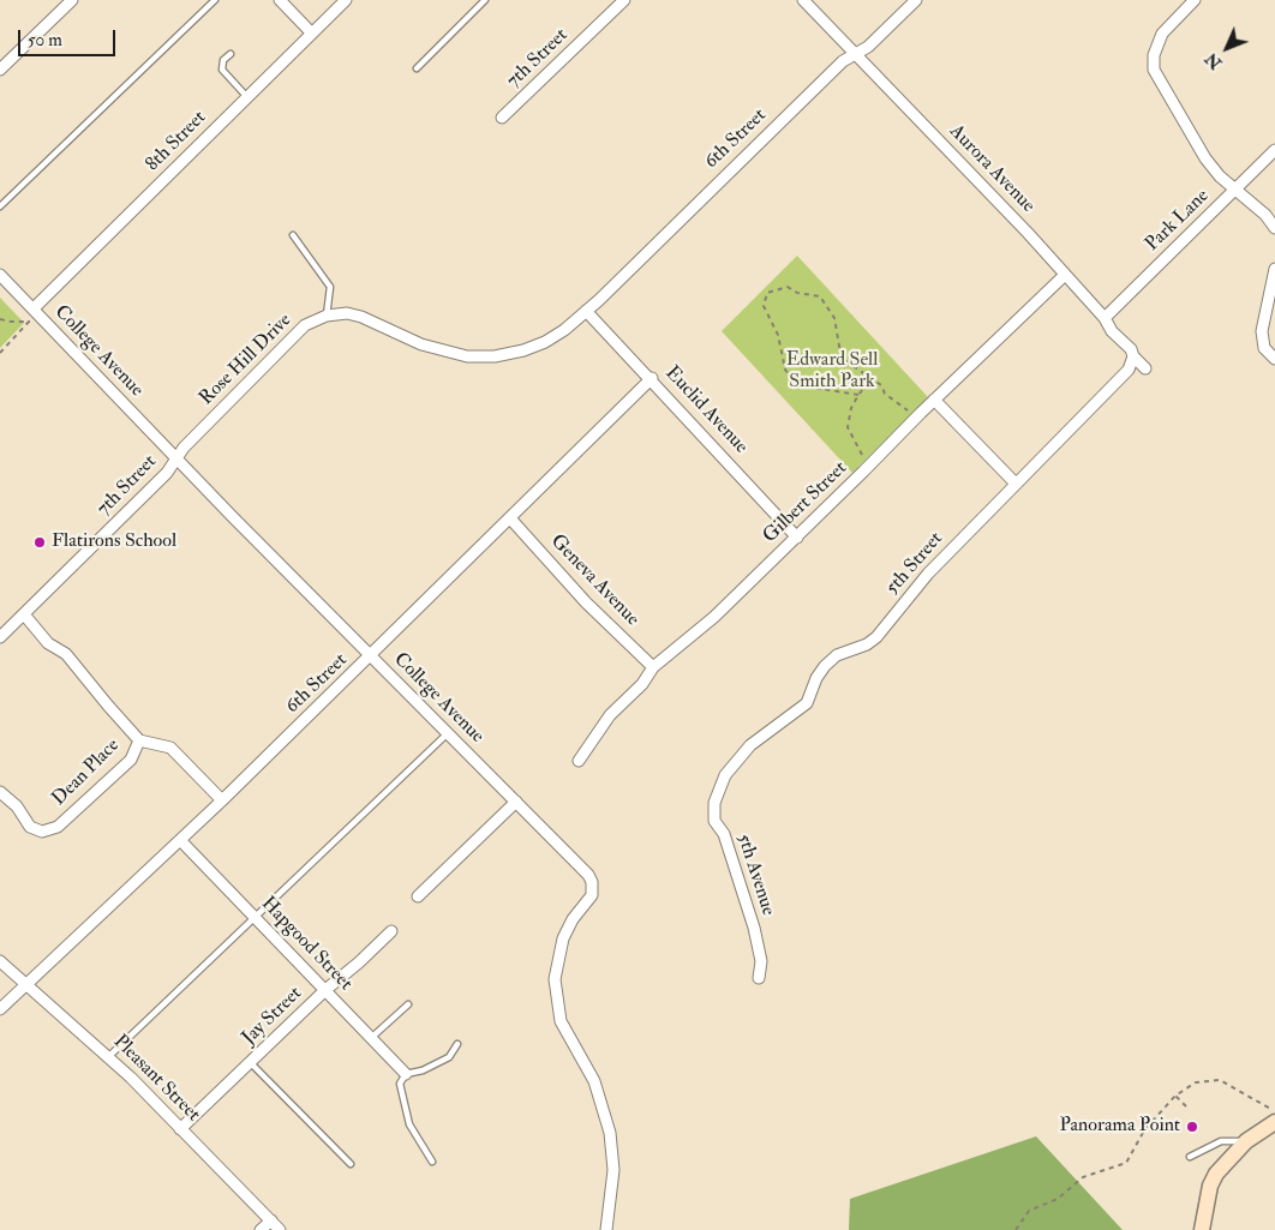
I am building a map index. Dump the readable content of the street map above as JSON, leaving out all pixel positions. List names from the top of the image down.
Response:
{
  "streets": {
    "street": [
      "7th Street",
      "6th Street",
      "8th Street",
      "Aurora Avenue",
      "Park Lane",
      "College Avenue",
      "Rose Hill Drive",
      "Euclid Avenue",
      "Gilbert Street",
      "5th Street",
      "Geneva Avenue",
      "Dean Place",
      "5th Avenue",
      "Hapgood Street",
      "Jay Street",
      "Pleasant Street"
    ]
  },
  "crossings": [
    ["7th Street", "College Avenue"],
    ["7th Street", "Rose Hill Drive"],
    ["6th Street", "Aurora Avenue"],
    ["6th Street", "College Avenue"],
    ["6th Street", "Rose Hill Drive"],
    ["6th Street", "Euclid Avenue"],
    ["6th Street", "Geneva Avenue"],
    ["6th Street", "Hapgood Street"],
    ["6th Street", "Pleasant Street"],
    ["8th Street", "College Avenue"],
    ["Aurora Avenue", "Park Lane"],
    ["Aurora Avenue", "Gilbert Street"],
    ["Aurora Avenue", "5th Street"],
    ["College Avenue", "Rose Hill Drive"],
    ["Rose Hill Drive", "Euclid Avenue"],
    ["Euclid Avenue", "Gilbert Street"],
    ["Gilbert Street", "Geneva Avenue"],
    ["5th Street", "5th Avenue"],
    ["Hapgood Street", "Jay Street"],
    ["Jay Street", "Pleasant Street"]
  ],
  "parks": ["Edward Sell Smith Park"],
  "places": ["Flatirons School", "Panorama Point"],
  "scale_bar": "50 m",
  "north": "bottom left"
}
